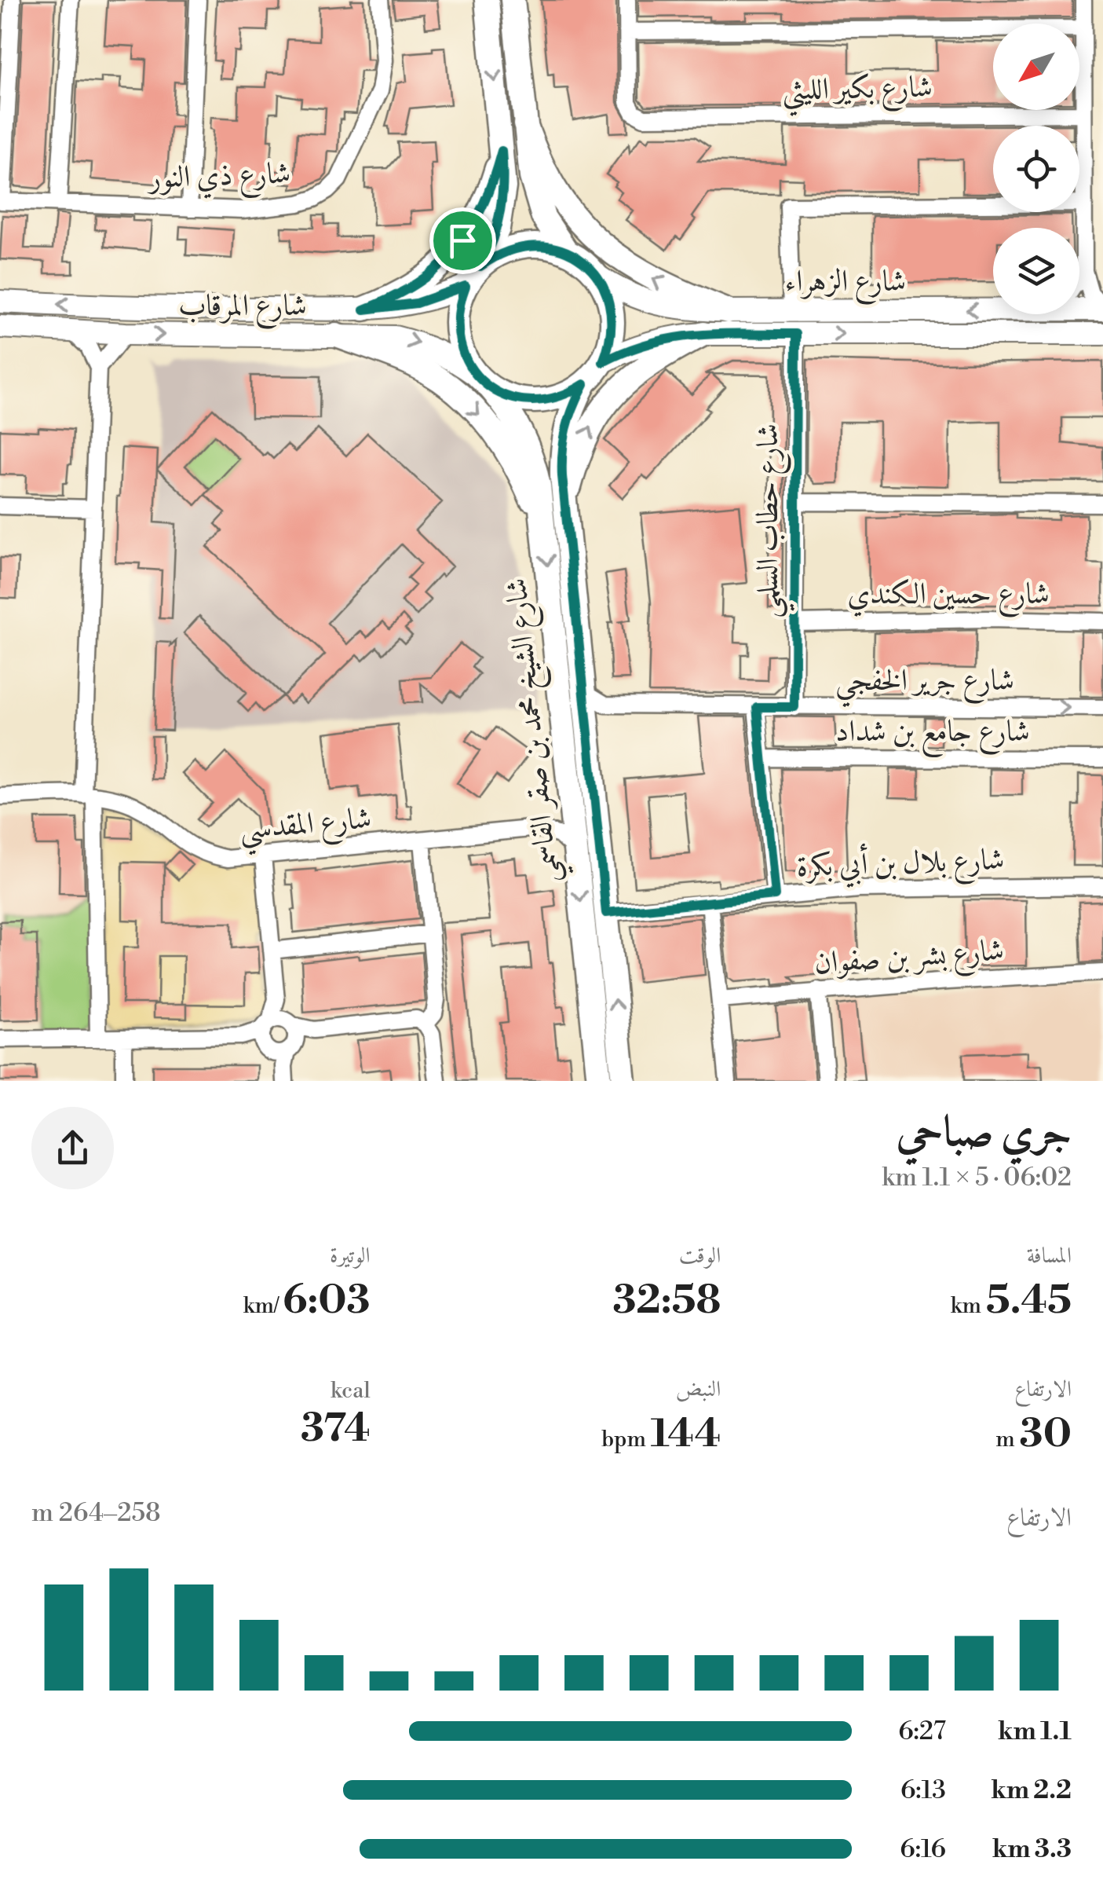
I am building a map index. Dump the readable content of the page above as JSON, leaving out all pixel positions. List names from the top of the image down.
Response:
{
  "streets": {
    "main road": ["شارع الزهراء", "شارع المرقاب", "شارع الشيخ محمد بن صقر القاسمي"],
    "street": [
      "شارع بكير الليثي",
      "شارع ذي النور",
      "شارع حطاب السلمي",
      "شارع حسين الكندي",
      "شارع جرير الخفجي",
      "شارع جامع بن شداد",
      "شارع المقدسي",
      "شارع بلال بن أبي بكرة",
      "شارع بشر بن صفوان"
    ]
  },
  "crossings": [
    ["شارع الزهراء", "شارع المرقاب"],
    ["شارع الزهراء", "شارع حطاب السلمي"],
    ["شارع الزهراء", "شارع الشيخ محمد بن صقر القاسمي"],
    ["شارع المرقاب", "شارع الشيخ محمد بن صقر القاسمي"],
    ["شارع حطاب السلمي", "شارع حسين الكندي"],
    ["شارع حطاب السلمي", "شارع جرير الخفجي"],
    ["شارع الشيخ محمد بن صقر القاسمي", "شارع بلال بن أبي بكرة"]
  ],
  "one_way": ["شارع جرير الخفجي"],
  "north": "bottom left",
  "page": {
    "heading": ["جري صباحي", "06:02 · 5 × 1.1 km"],
    "stats": [
      ["المسافة", "5.45 km"],
      ["الوقت", "32:58"],
      ["الوتيرة", "6:03 /km"],
      ["الارتفاع", "30 m"],
      ["النبض", "144 bpm"],
      ["kcal", "374"]
    ],
    "chart": ["الارتفاع", "258–264 m"],
    "list": [
      {
        "name": "1.1 km",
        "note": "6:27"
      },
      {
        "name": "2.2 km",
        "note": "6:13"
      },
      {
        "name": "3.3 km",
        "note": "6:16"
      }
    ]
  }
}
